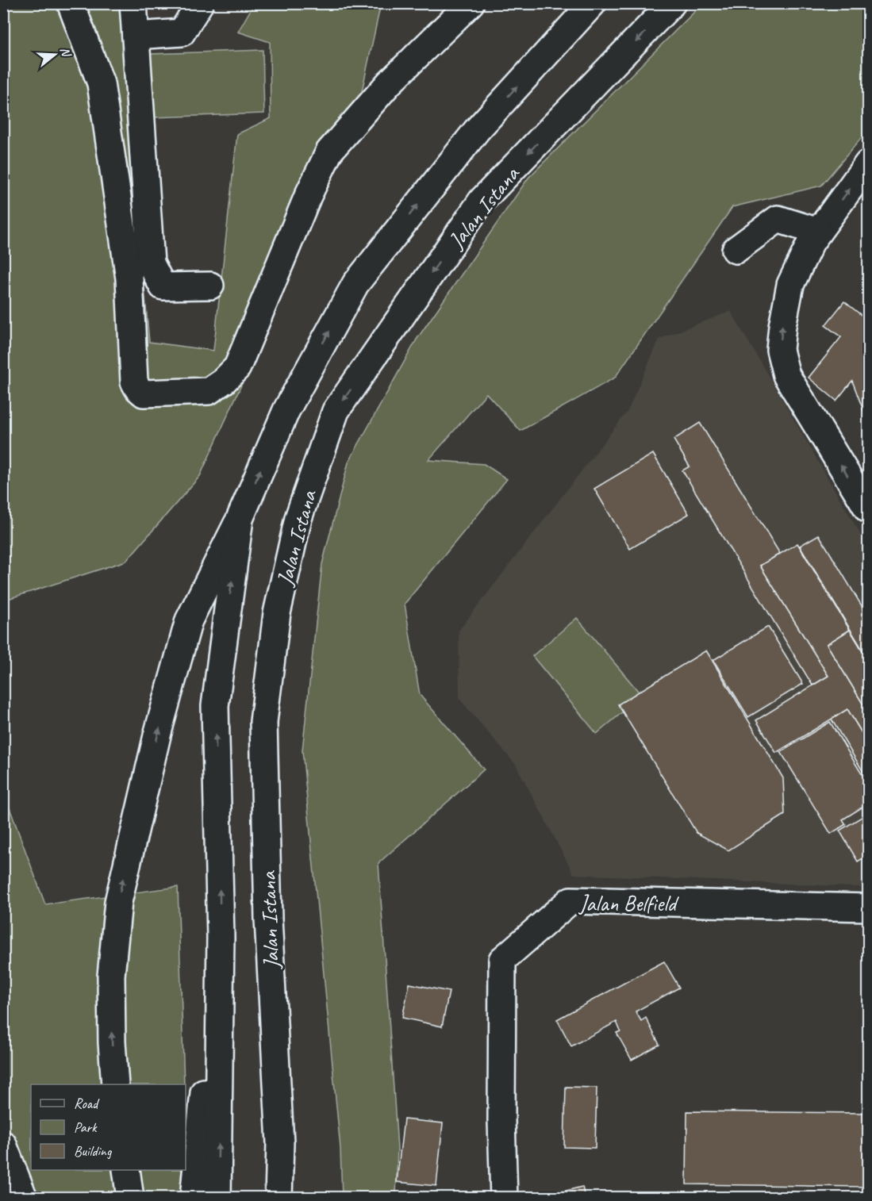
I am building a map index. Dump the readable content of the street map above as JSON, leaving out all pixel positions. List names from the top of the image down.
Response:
{
  "streets": {
    "main road": ["Jalan Istana", "Jalan Belfield"]
  },
  "legend": ["Road", "Park", "Building"],
  "north": "right"
}
